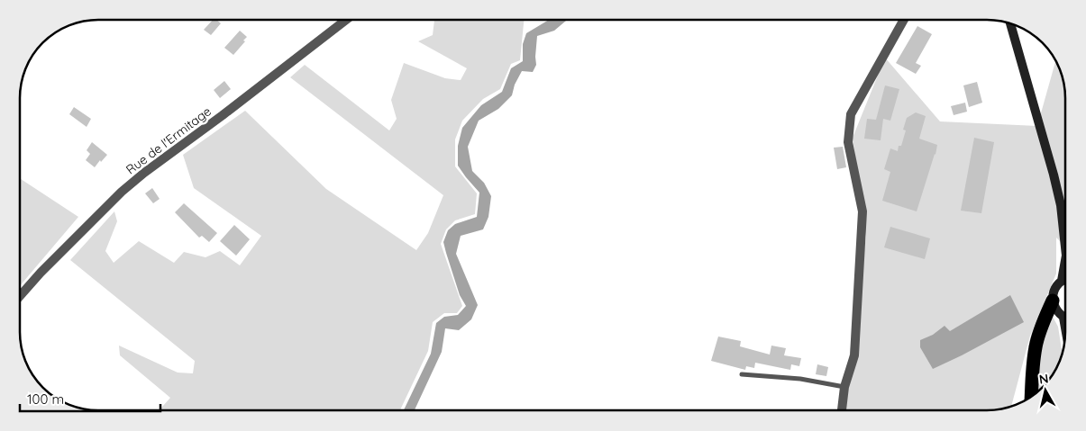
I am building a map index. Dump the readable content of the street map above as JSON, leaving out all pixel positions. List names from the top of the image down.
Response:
{
  "streets": {
    "street": ["Rue de l'Ermitage"]
  },
  "scale_bar": "100 m",
  "north": "top"
}
